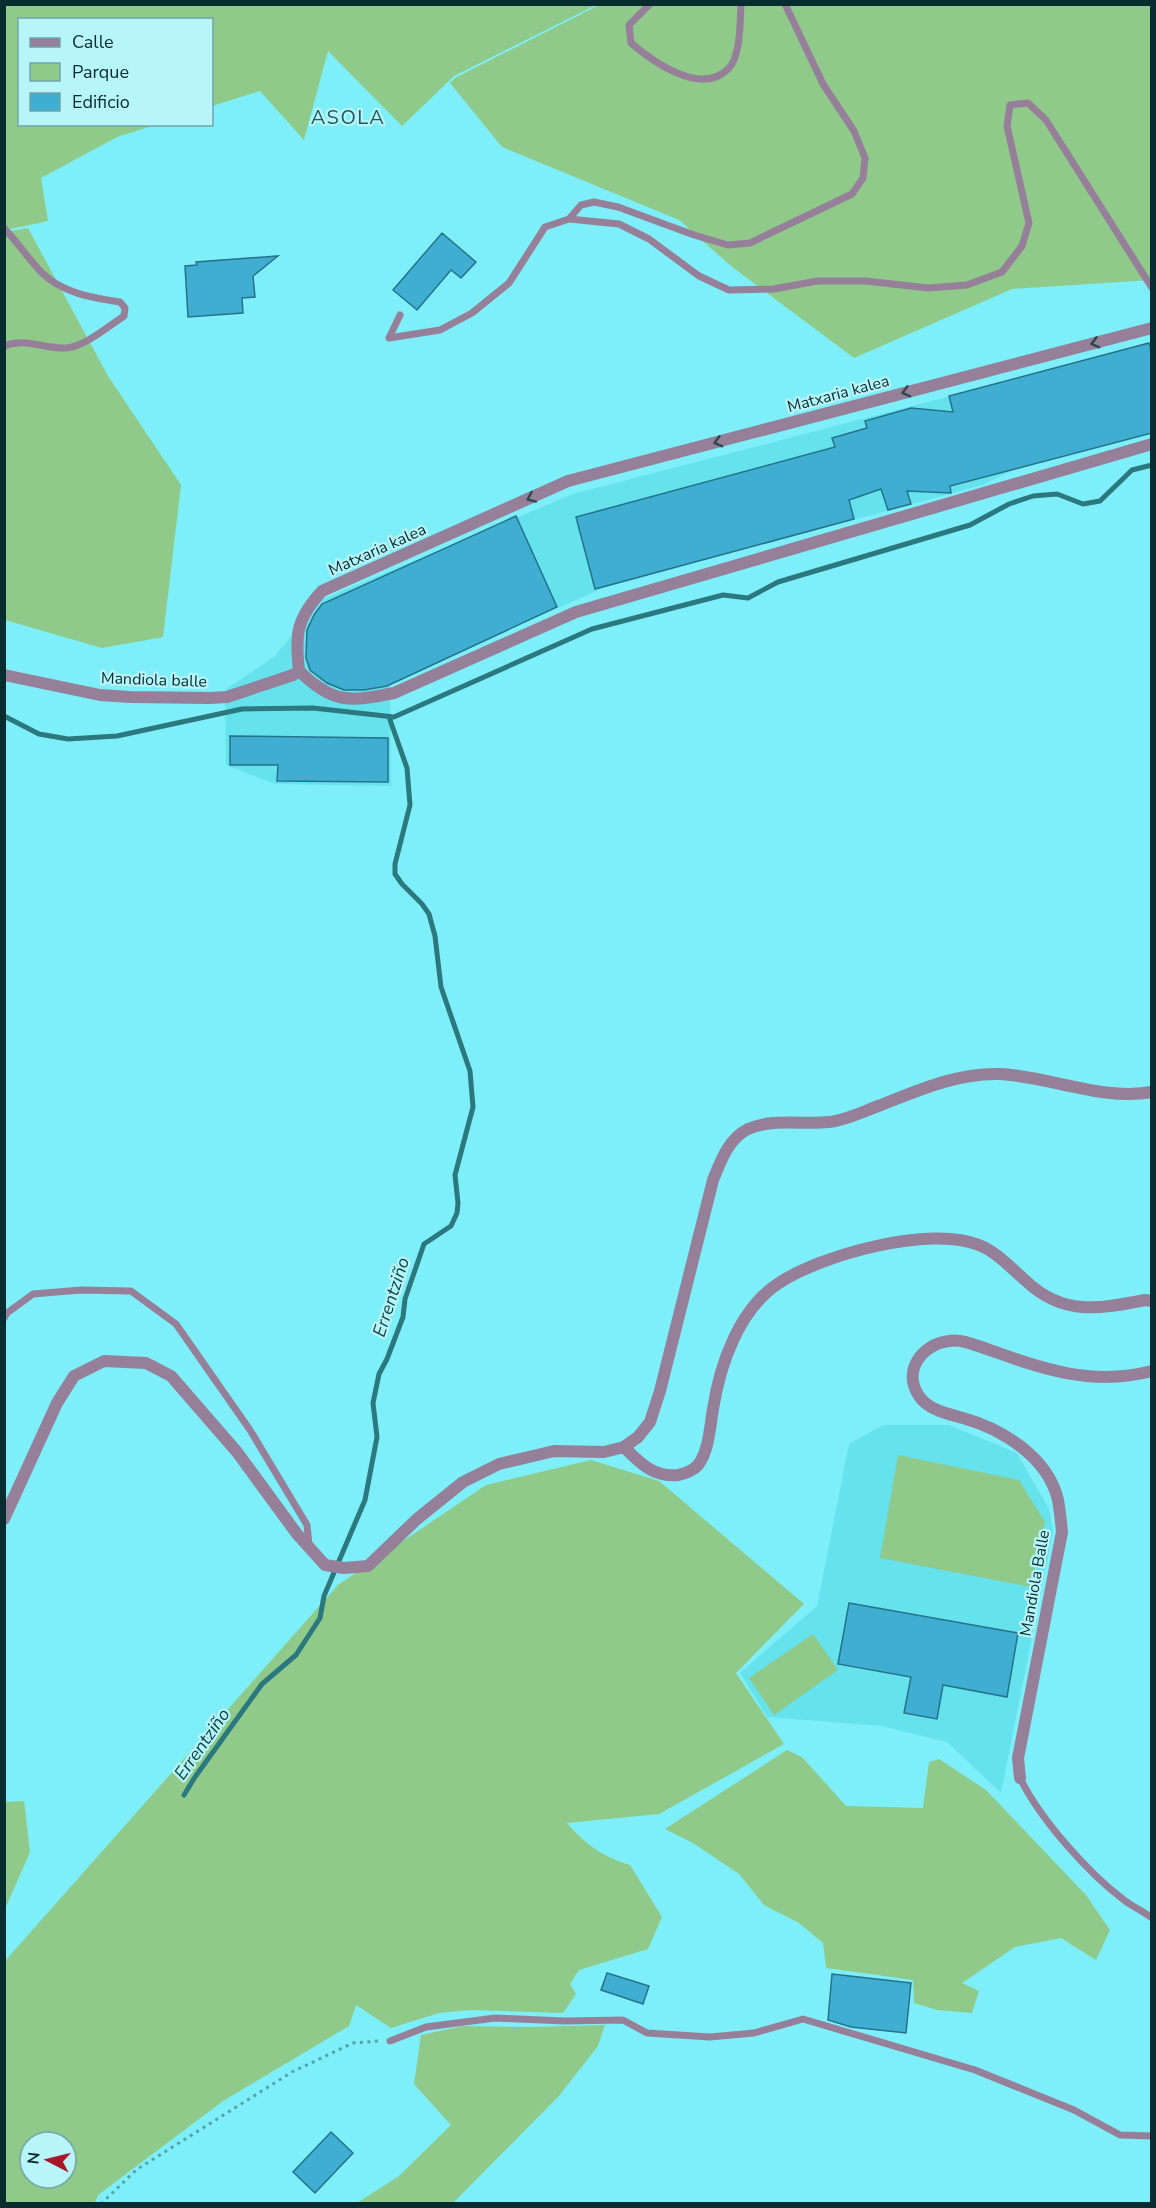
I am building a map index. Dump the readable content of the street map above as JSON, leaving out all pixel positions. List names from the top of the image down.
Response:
{
  "streets": {
    "street": ["Matxaria kalea", "Mandiola balle", "Mandiola Balle"]
  },
  "crossings": [
    ["Matxaria kalea", "Mandiola balle"]
  ],
  "one_way": ["Matxaria kalea"],
  "districts": ["ASOLA"],
  "water": ["Errentziño"],
  "legend": ["Calle", "Parque", "Edificio"],
  "north": "left"
}
